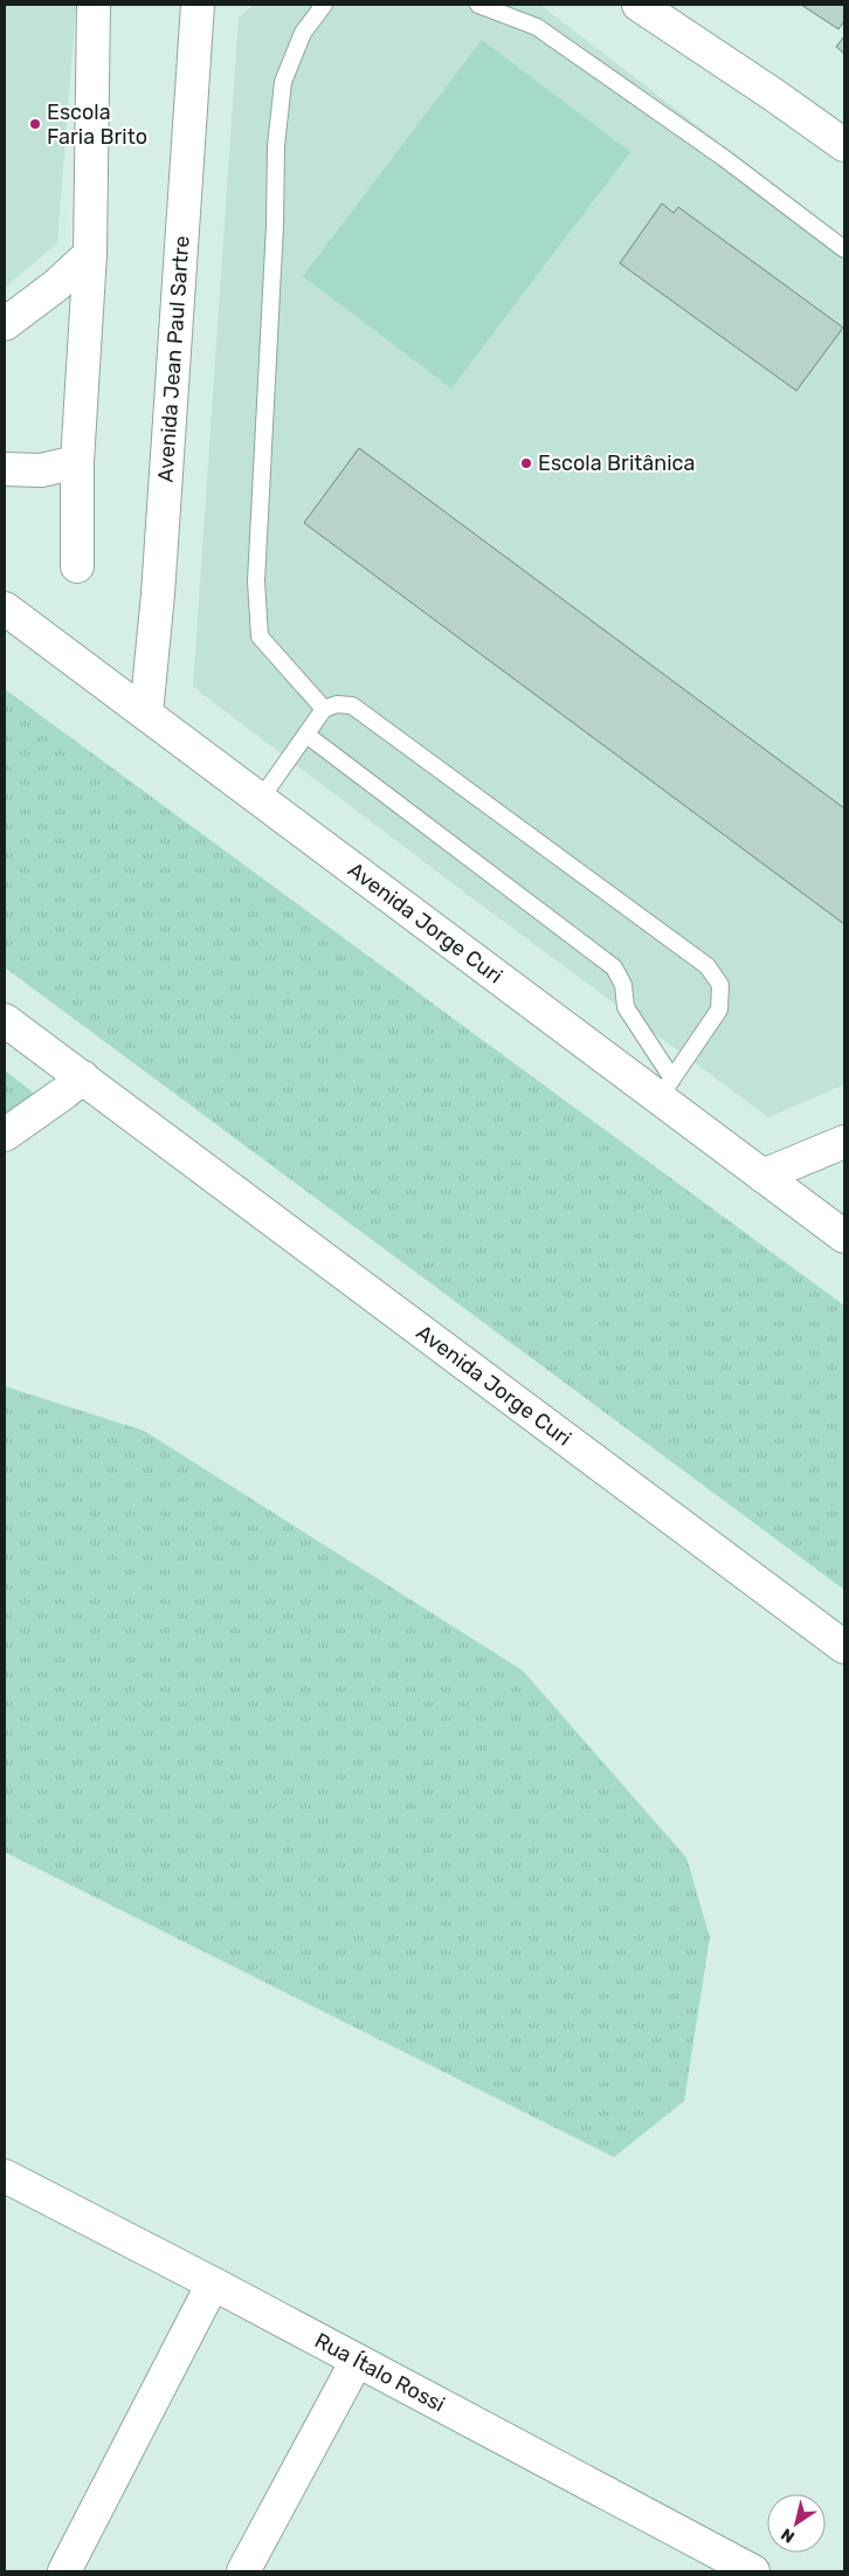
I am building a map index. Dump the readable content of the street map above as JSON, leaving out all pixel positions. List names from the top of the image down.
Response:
{
  "streets": {
    "street": ["Avenida Jean Paul Sartre", "Avenida Jorge Curi", "Rua Ítalo Rossi"]
  },
  "crossings": [
    ["Avenida Jean Paul Sartre", "Avenida Jorge Curi"]
  ],
  "places": ["Escola Faria Brito", "Escola Britânica"],
  "north": "bottom left"
}
